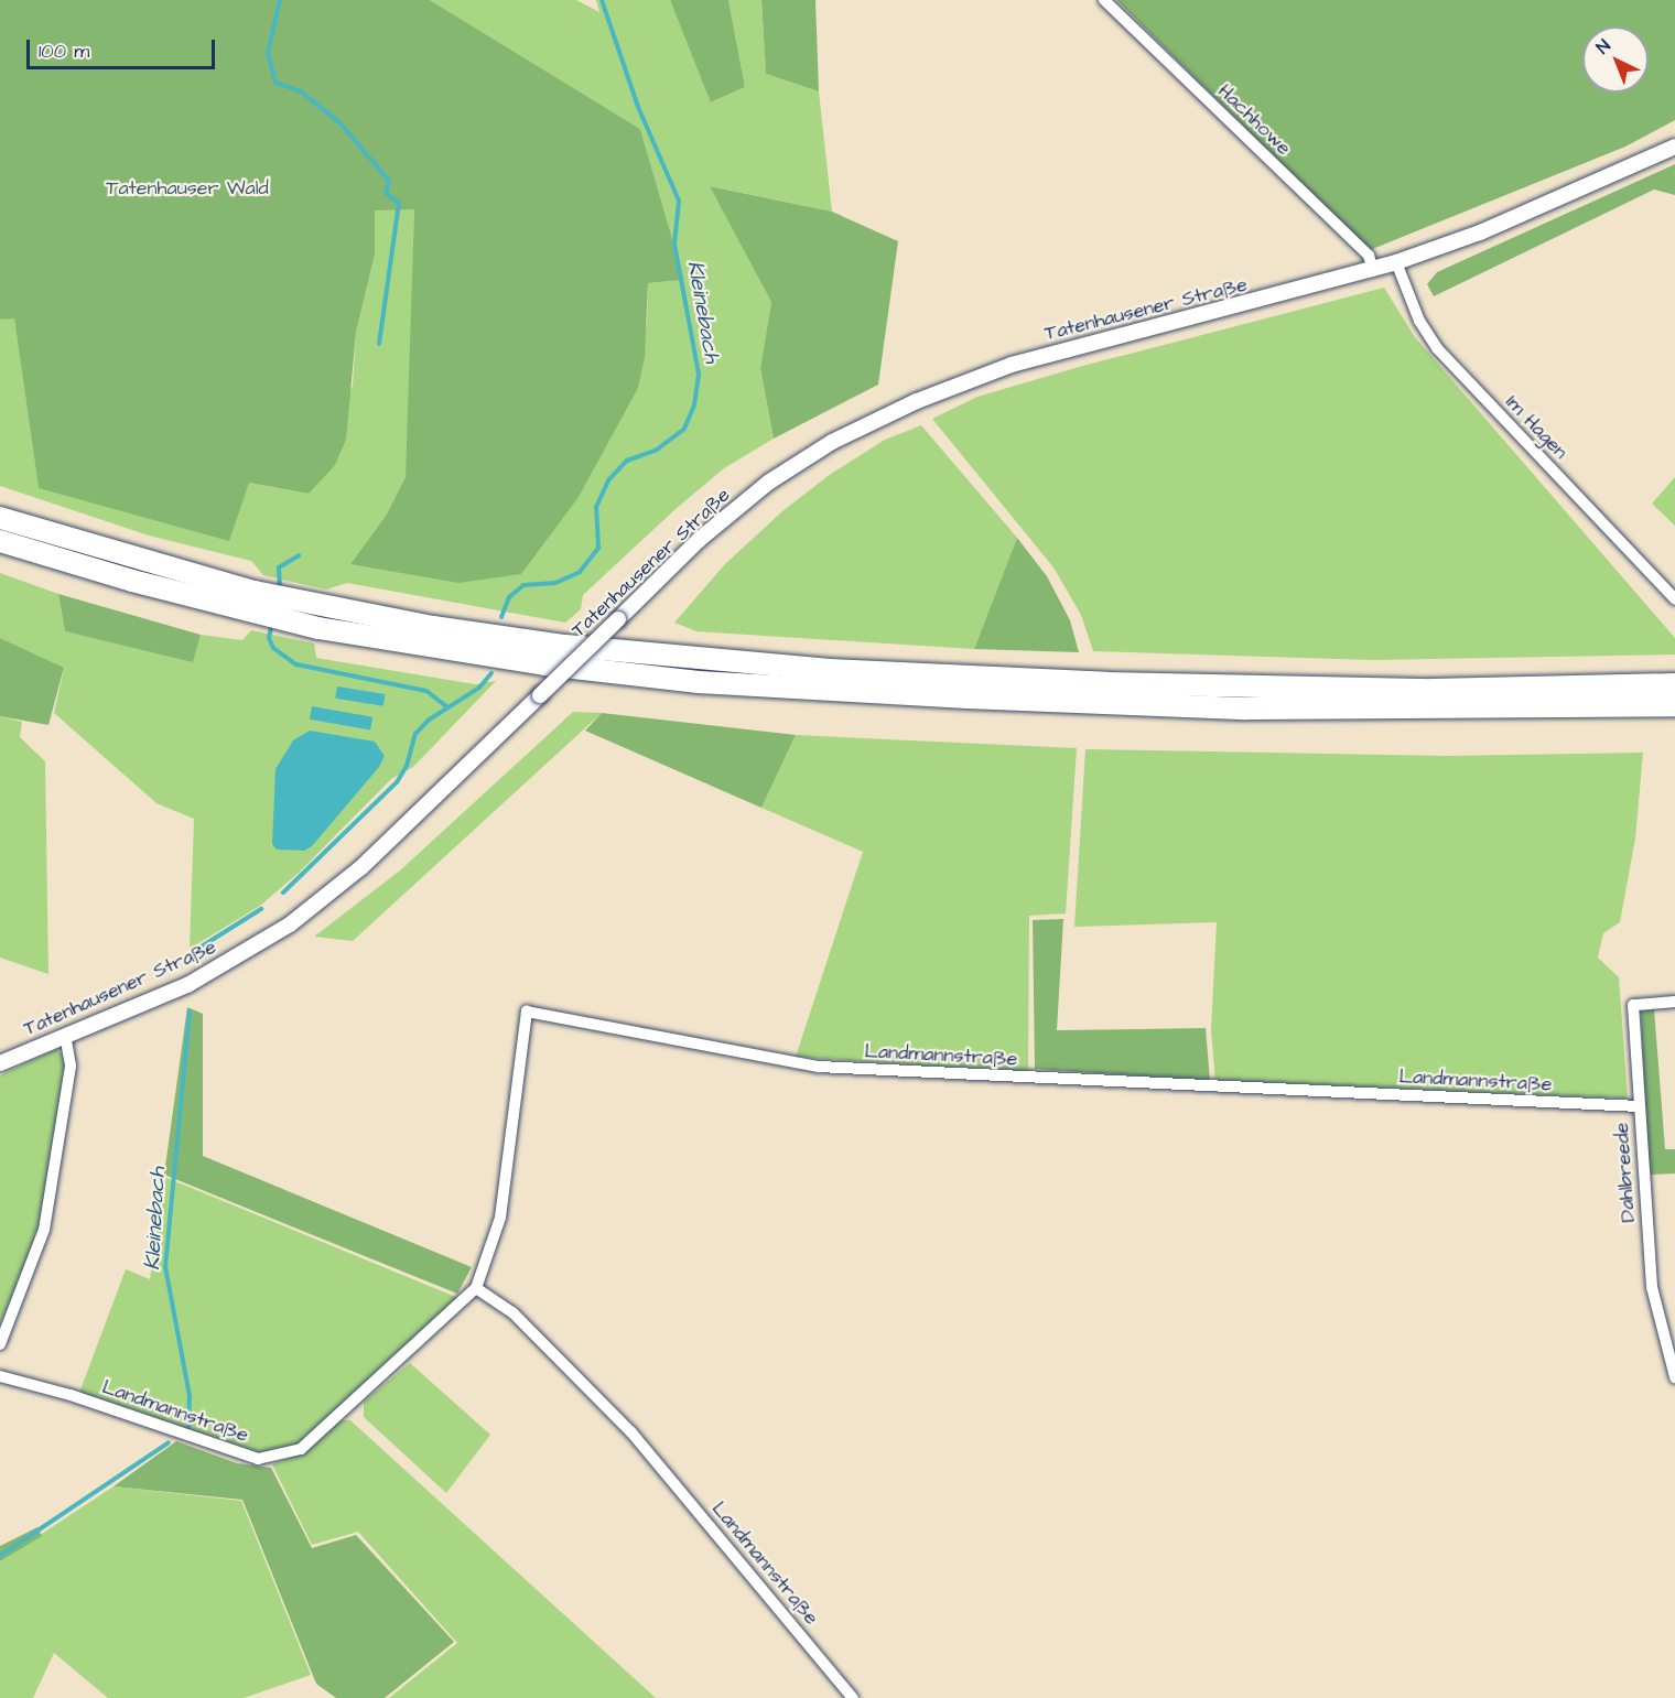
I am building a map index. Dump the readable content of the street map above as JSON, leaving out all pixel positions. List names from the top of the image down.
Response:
{
  "streets": {
    "street": [
      "Hachhowe",
      "Tatenhausener Straße",
      "Im Hagen",
      "Landmannstraße",
      "Dahlbreede"
    ]
  },
  "crossings": [
    ["Hachhowe", "Tatenhausener Straße"],
    ["Tatenhausener Straße", "Im Hagen"],
    ["Landmannstraße", "Dahlbreede"]
  ],
  "water": ["Kleinebach"],
  "parks": ["Tatenhauser Wald"],
  "scale_bar": "100 m",
  "north": "top left"
}
